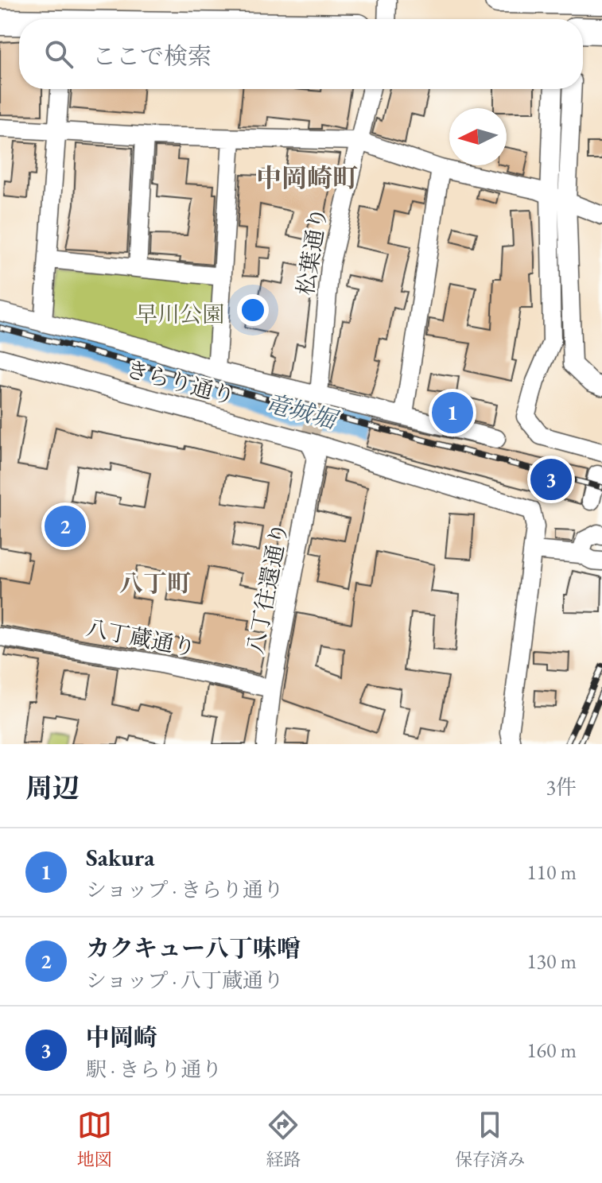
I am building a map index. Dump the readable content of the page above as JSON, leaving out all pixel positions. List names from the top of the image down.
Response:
{
  "streets": {
    "street": [
      "松葉通り",
      "きらり通り",
      "八丁往還通り",
      "八丁蔵通り"
    ]
  },
  "crossings": [
    ["きらり通り", "八丁往還通り"],
    ["八丁往還通り", "八丁蔵通り"]
  ],
  "districts": ["中岡崎町", "八丁町"],
  "water": ["竜城堀"],
  "parks": ["早川公園"],
  "north": "left",
  "page": {
    "search": "ここで検索",
    "pins": ["1", "3", "2"],
    "heading": ["周辺", "3件"],
    "list": [
      {
        "mark": "1",
        "name": "Sakura",
        "note": "ショップ · きらり通り",
        "value": "110 m"
      },
      {
        "mark": "2",
        "name": "カクキュー八丁味噌",
        "note": "ショップ · 八丁蔵通り",
        "value": "130 m"
      },
      {
        "mark": "3",
        "name": "中岡崎",
        "note": "駅 · きらり通り",
        "value": "160 m"
      }
    ],
    "nav": ["地図", "経路", "保存済み"]
  }
}
